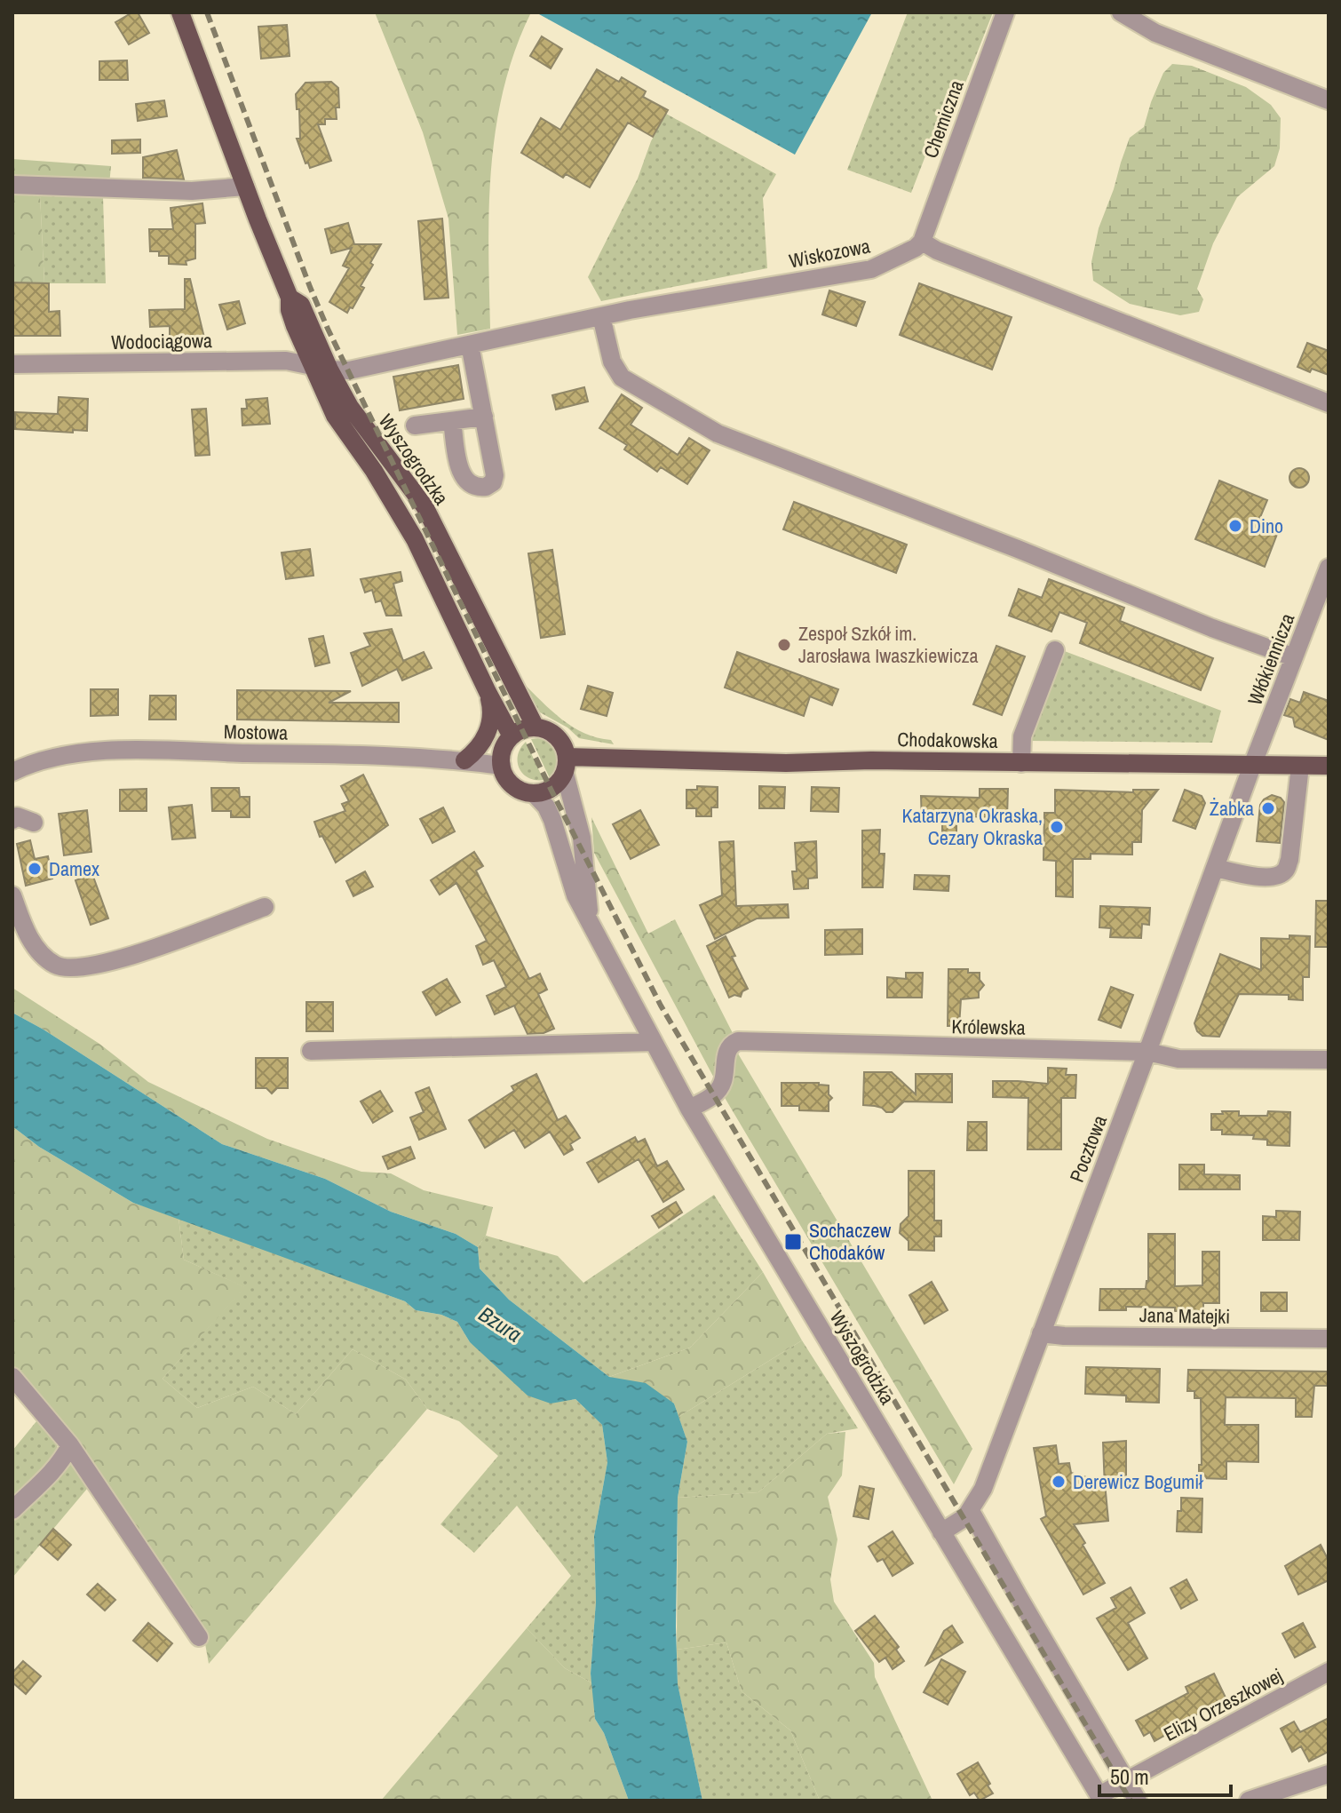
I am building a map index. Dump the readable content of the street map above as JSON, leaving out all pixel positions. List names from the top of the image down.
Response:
{
  "streets": {
    "main road": ["Wyszogrodzka", "Chodakowska"],
    "street": [
      "Chemiczna",
      "Wiskozowa",
      "Wodociągowa",
      "Włókiennicza",
      "Mostowa",
      "Królewska",
      "Pocztowa",
      "Jana Matejki",
      "Elizy Orzeszkowej"
    ]
  },
  "crossings": [
    ["Chemiczna", "Wiskozowa"],
    ["Wiskozowa", "Wodociągowa"],
    ["Wiskozowa", "Wyszogrodzka"],
    ["Wodociągowa", "Wyszogrodzka"],
    ["Wyszogrodzka", "Mostowa"],
    ["Wyszogrodzka", "Chodakowska"],
    ["Wyszogrodzka", "Królewska"],
    ["Wyszogrodzka", "Pocztowa"],
    ["Wyszogrodzka", "Elizy Orzeszkowej"],
    ["Włókiennicza", "Chodakowska"],
    ["Włókiennicza", "Pocztowa"],
    ["Mostowa", "Chodakowska"],
    ["Chodakowska", "Pocztowa"],
    ["Królewska", "Pocztowa"],
    ["Pocztowa", "Jana Matejki"]
  ],
  "water": ["Bzura"],
  "places": {
    "other": [
      "Dino",
      "Zespoł Szkół im. Jarosława Iwaszkiewicza",
      "Żabka",
      "Katarzyna Okraska, Cezary Okraska",
      "Damex",
      "Derewicz Bogumił"
    ],
    "transit": ["Sochaczew Chodaków"]
  },
  "scale_bar": "50 m"
}
